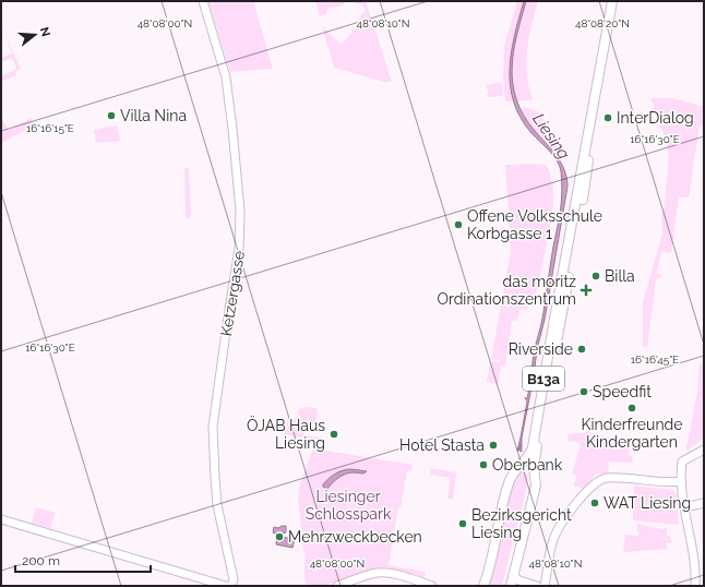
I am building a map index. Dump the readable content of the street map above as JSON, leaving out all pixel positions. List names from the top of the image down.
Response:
{
  "streets": {
    "main road": ["Ketzergasse", "B13a"]
  },
  "water": ["Liesing"],
  "parks": ["Liesinger Schlosspark"],
  "places": {
    "other": [
      "Villa Nina",
      "InterDialog",
      "Offene Volksschule Korbgasse 1",
      "Billa",
      "Riverside",
      "Speedfit",
      "Kinderfreunde Kindergarten",
      "ÖJAB Haus Liesing",
      "Hotel Stasta",
      "Oberbank",
      "WAT Liesing",
      "Bezirksgericht Liesing",
      "Mehrzweckbecken"
    ],
    "health": ["das moritz Ordinationszentrum"]
  },
  "scale_bar": "200 m",
  "north": "right",
  "coordinates": [
    "48°08'00\"N",
    "48°08'10\"N",
    "48°08'20\"N",
    "16°16'15\"E",
    "16°16'30\"E",
    "16°16'45\"E"
  ]
}
